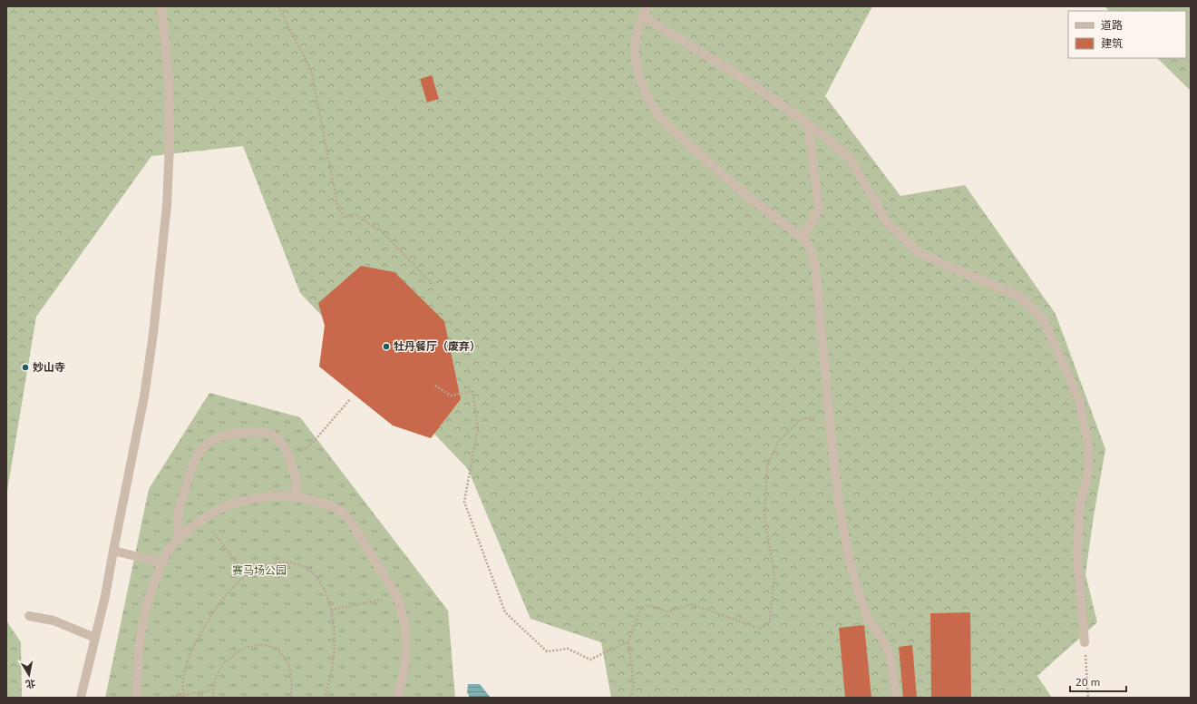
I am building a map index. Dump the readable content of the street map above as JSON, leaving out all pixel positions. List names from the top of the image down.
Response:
{
  "parks": ["赛马场公园"],
  "places": ["牡丹餐厅（废弃）", "妙山寺"],
  "legend": ["道路", "建筑"],
  "scale_bar": "20 m",
  "north": "bottom"
}
